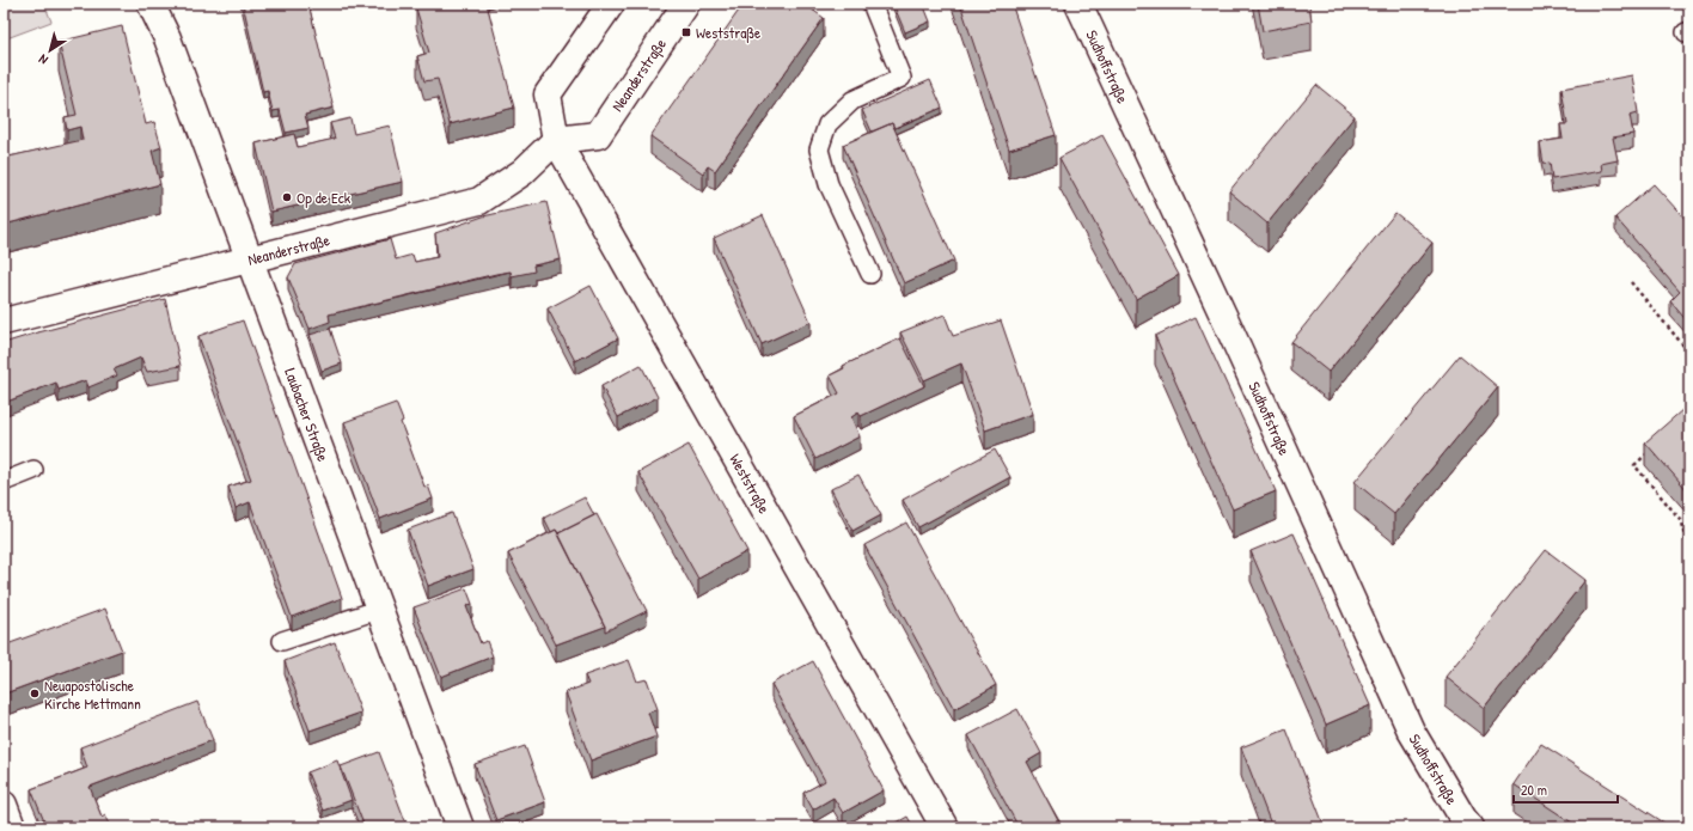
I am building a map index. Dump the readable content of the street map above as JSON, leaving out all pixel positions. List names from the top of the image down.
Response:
{
  "streets": {
    "street": [
      "Sudhoffstraße",
      "Neanderstraße",
      "Laubacher Straße",
      "Weststraße"
    ]
  },
  "crossings": [
    ["Neanderstraße", "Laubacher Straße"],
    ["Neanderstraße", "Weststraße"]
  ],
  "places": {
    "transit": ["Weststraße"],
    "other": ["Op de Eck", "Neuapostolische Kirche Mettmann"]
  },
  "scale_bar": "20 m",
  "north": "bottom left"
}
